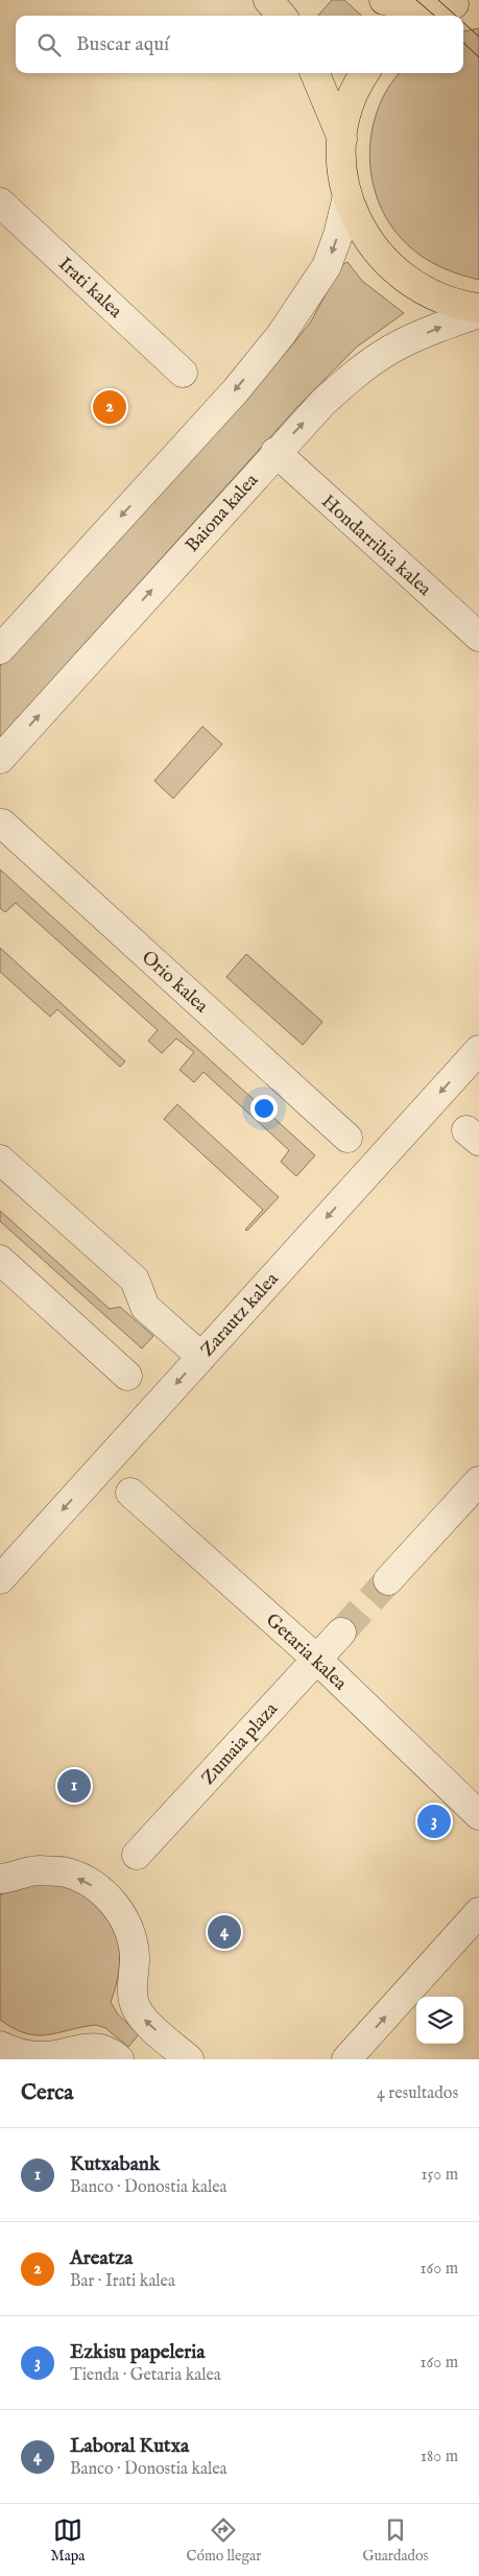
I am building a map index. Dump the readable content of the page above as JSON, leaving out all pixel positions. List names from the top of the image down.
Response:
{
  "streets": {
    "street": [
      "Irati kalea",
      "Baiona kalea",
      "Hondarribia kalea",
      "Orio kalea",
      "Zarautz kalea",
      "Getaria kalea",
      "Zumaia plaza"
    ]
  },
  "crossings": [
    ["Baiona kalea", "Hondarribia kalea"],
    ["Getaria kalea", "Zumaia plaza"]
  ],
  "one_way": ["Zarautz kalea"],
  "page": {
    "search": "Buscar aquí",
    "pins": [
      "2",
      "1",
      "3",
      "4"
    ],
    "heading": ["Cerca", "4 resultados"],
    "list": [
      {
        "mark": "1",
        "name": "Kutxabank",
        "note": "Banco · Donostia kalea",
        "value": "150 m"
      },
      {
        "mark": "2",
        "name": "Areatza",
        "note": "Bar · Irati kalea",
        "value": "160 m"
      },
      {
        "mark": "3",
        "name": "Ezkisu papeleria",
        "note": "Tienda · Getaria kalea",
        "value": "160 m"
      },
      {
        "mark": "4",
        "name": "Laboral Kutxa",
        "note": "Banco · Donostia kalea",
        "value": "180 m"
      }
    ],
    "nav": ["Mapa", "Cómo llegar", "Guardados"]
  }
}
